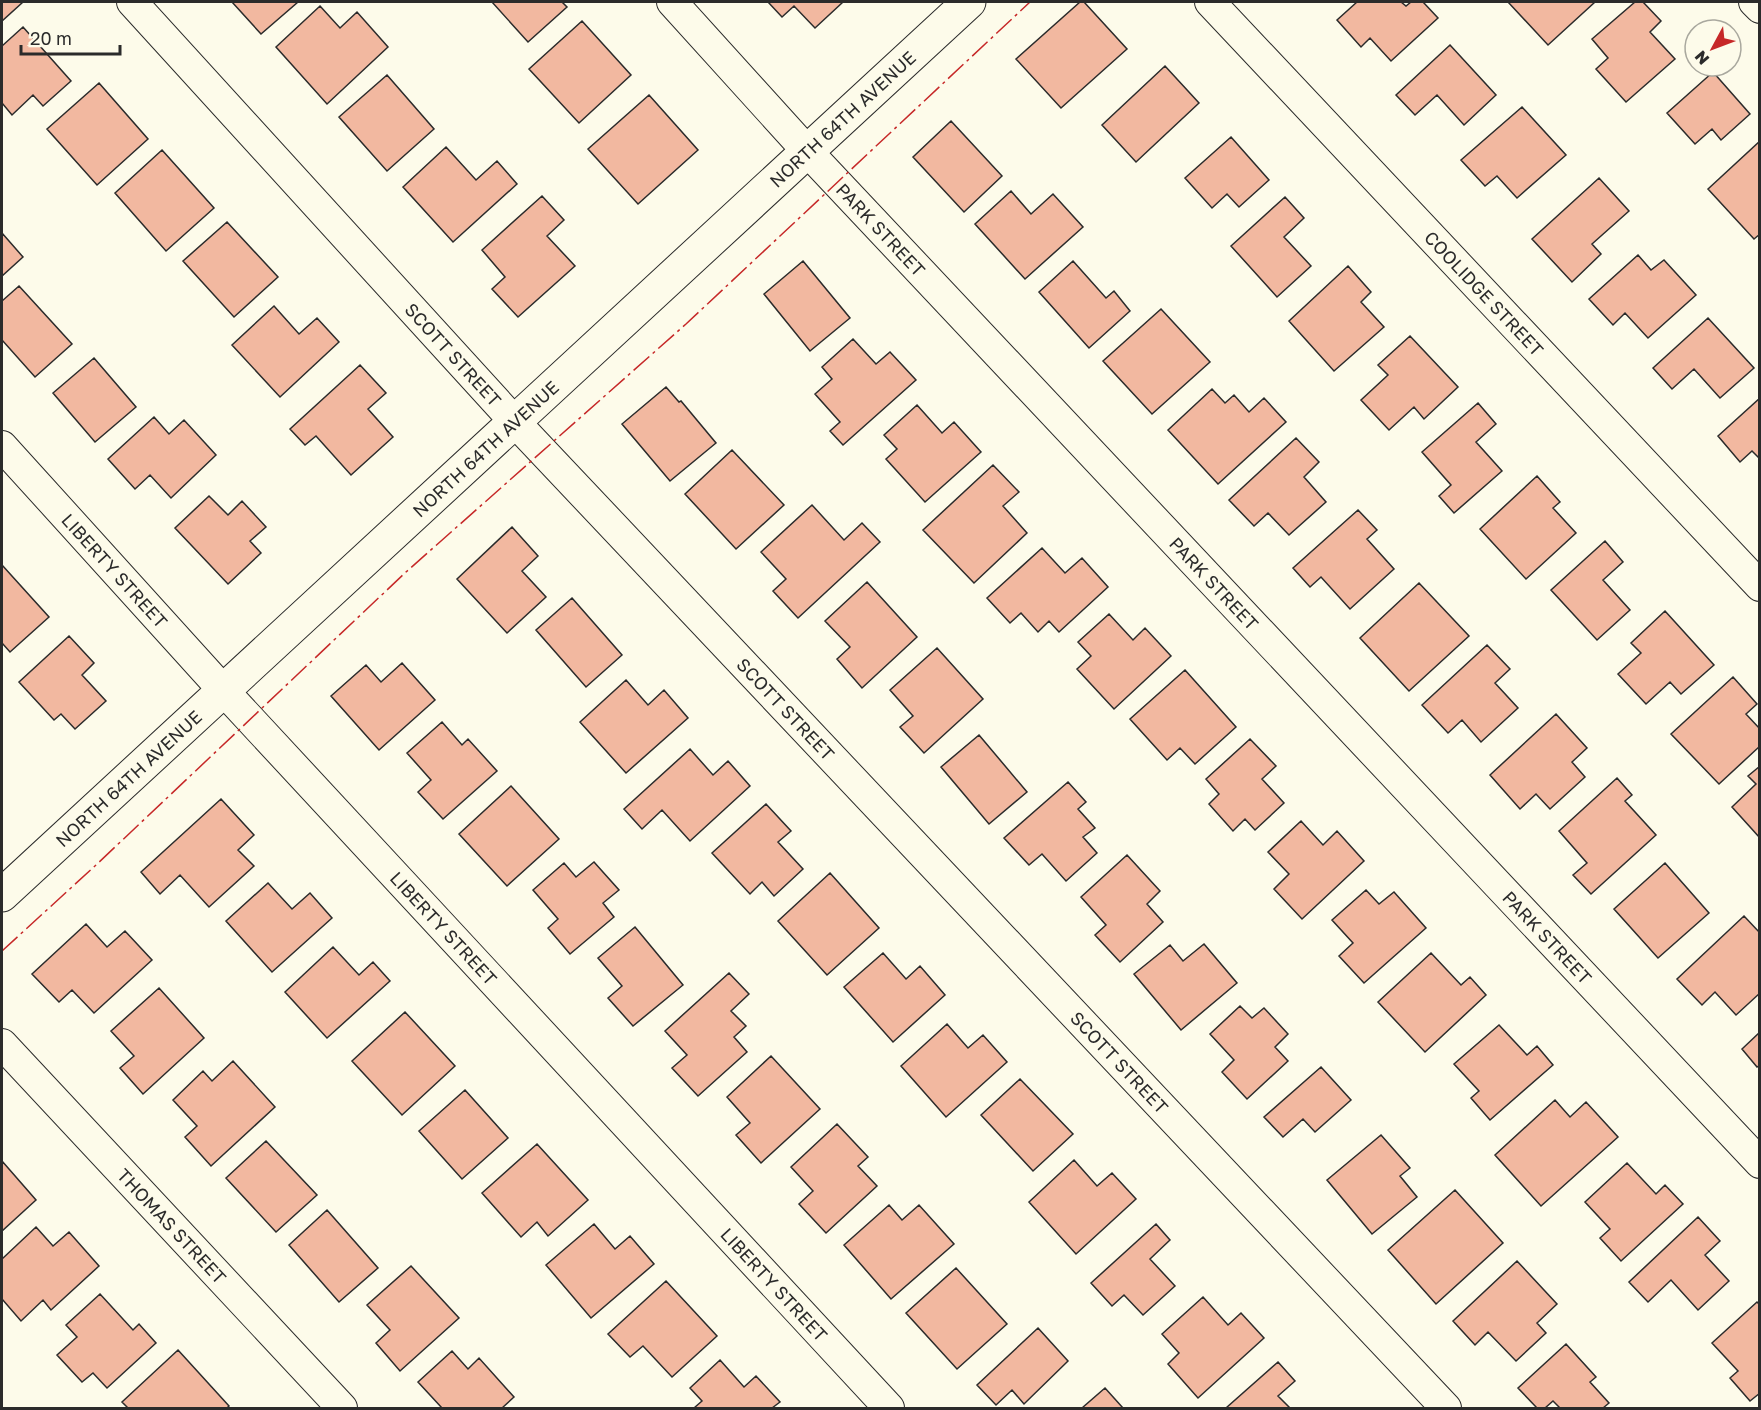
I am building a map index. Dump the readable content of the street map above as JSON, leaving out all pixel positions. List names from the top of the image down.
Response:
{
  "streets": {
    "street": [
      "NORTH 64TH AVENUE",
      "PARK STREET",
      "COOLIDGE STREET",
      "SCOTT STREET",
      "LIBERTY STREET",
      "THOMAS STREET"
    ]
  },
  "crossings": [
    ["NORTH 64TH AVENUE", "PARK STREET"],
    ["NORTH 64TH AVENUE", "SCOTT STREET"],
    ["NORTH 64TH AVENUE", "LIBERTY STREET"]
  ],
  "scale_bar": "20 m",
  "north": "bottom left"
}
